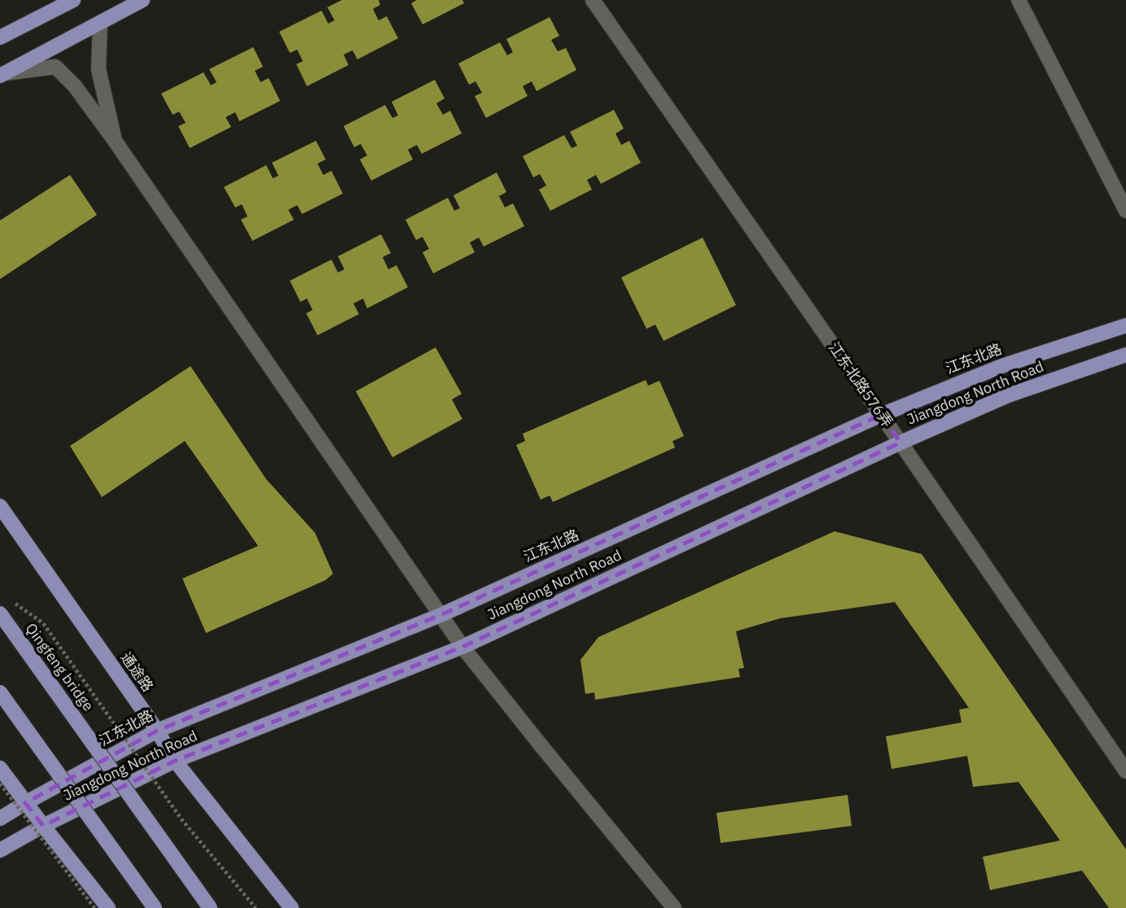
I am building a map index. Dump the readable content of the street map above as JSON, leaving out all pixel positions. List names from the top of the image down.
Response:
{
  "streets": {
    "main road": [
      "江东北路",
      "Jiangdong North Road",
      "Qingfeng bridge",
      "通途路"
    ],
    "street": ["江东北路576弄"]
  },
  "crossings": [
    ["江东北路", "江东北路576弄"],
    ["江东北路", "通途路"],
    ["江东北路576弄", "Jiangdong North Road"],
    ["Jiangdong North Road", "通途路"]
  ]
}
